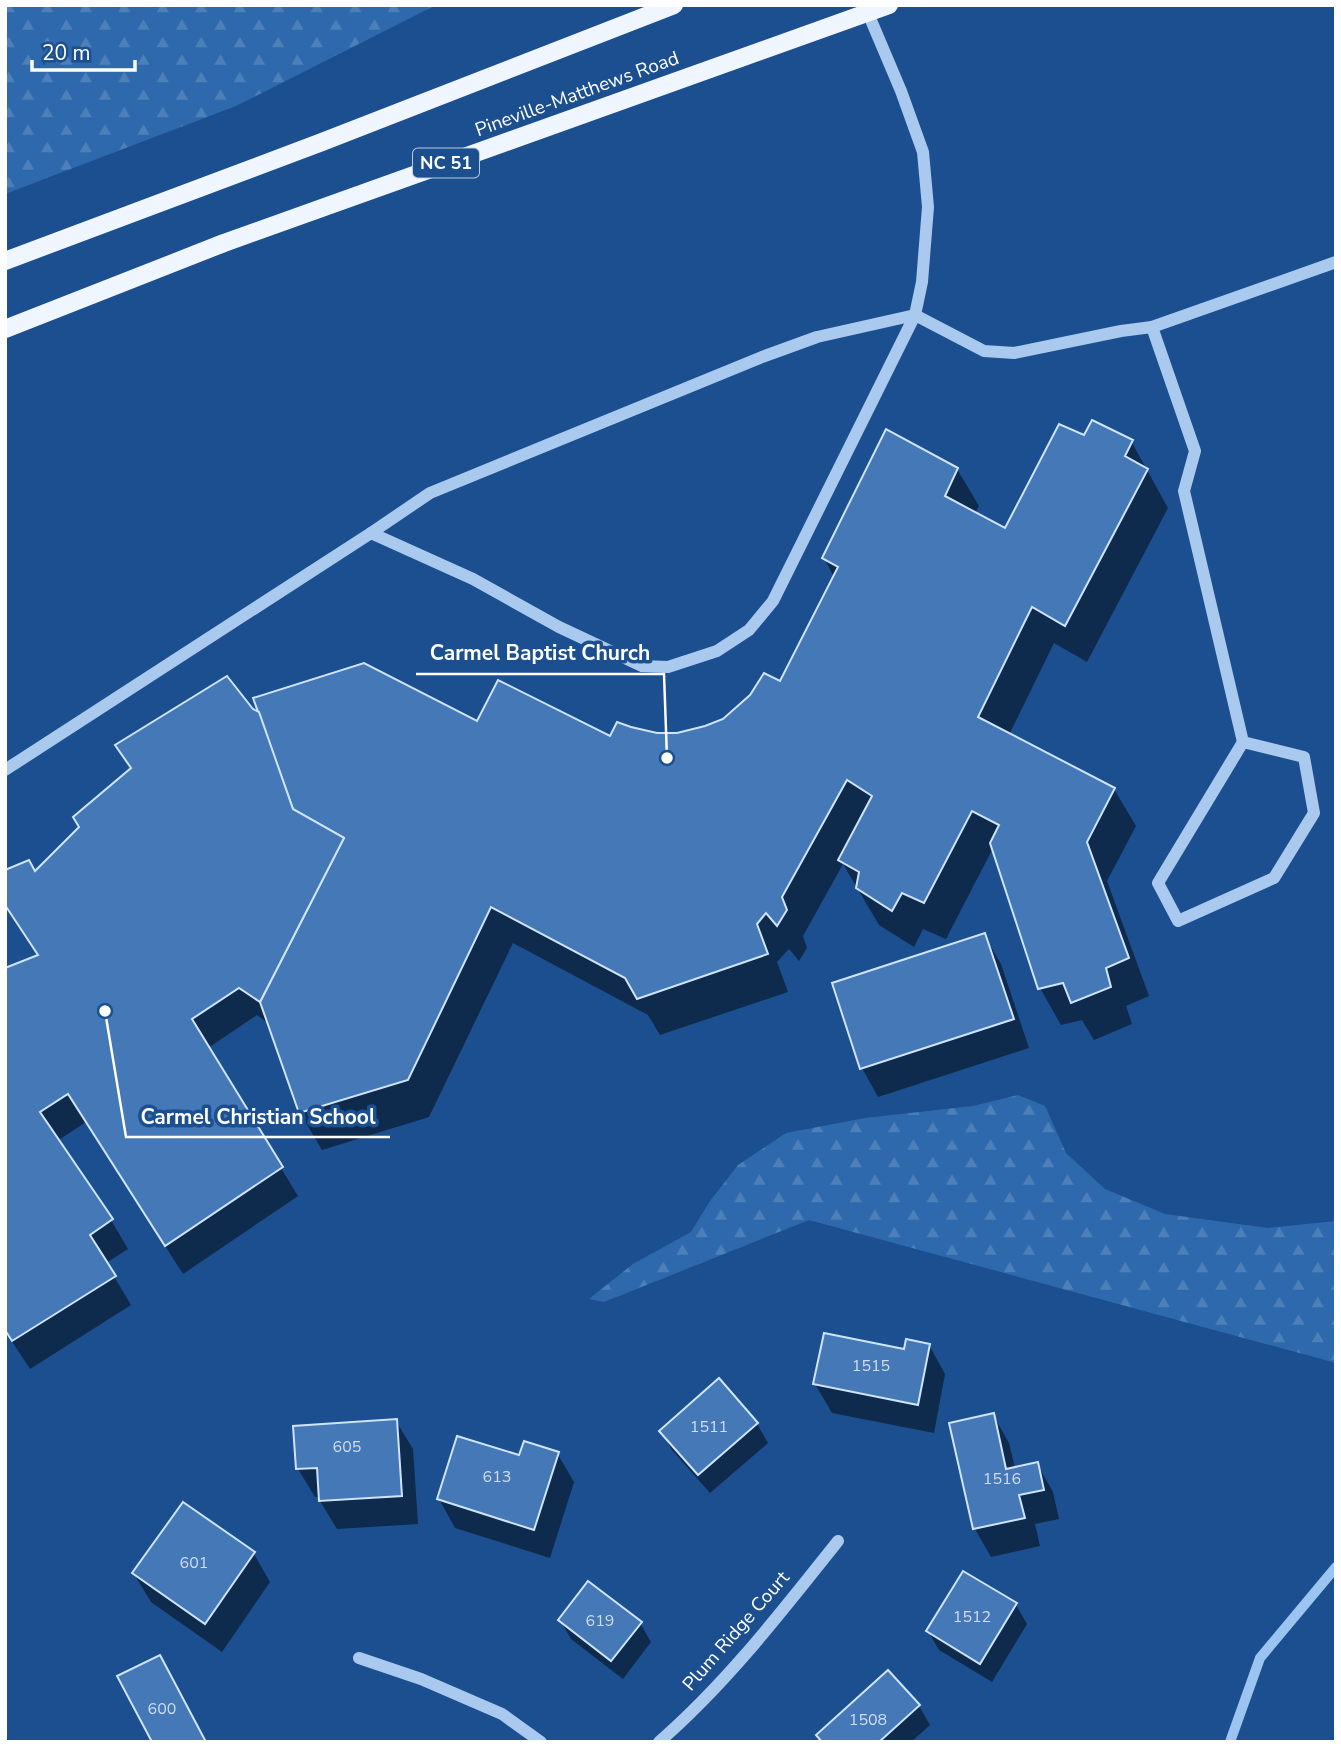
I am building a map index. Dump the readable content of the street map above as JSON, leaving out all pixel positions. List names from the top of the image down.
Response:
{
  "streets": {
    "main road": ["Pineville-Matthews Road", "NC 51"],
    "street": ["Plum Ridge Court"]
  },
  "places": ["Carmel Baptist Church", "Carmel Christian School"],
  "house_numbers": [
    "1515",
    "1511",
    "605",
    "613",
    "1516",
    "601",
    "1512",
    "619",
    "600",
    "1508"
  ],
  "scale_bar": "20 m"
}
